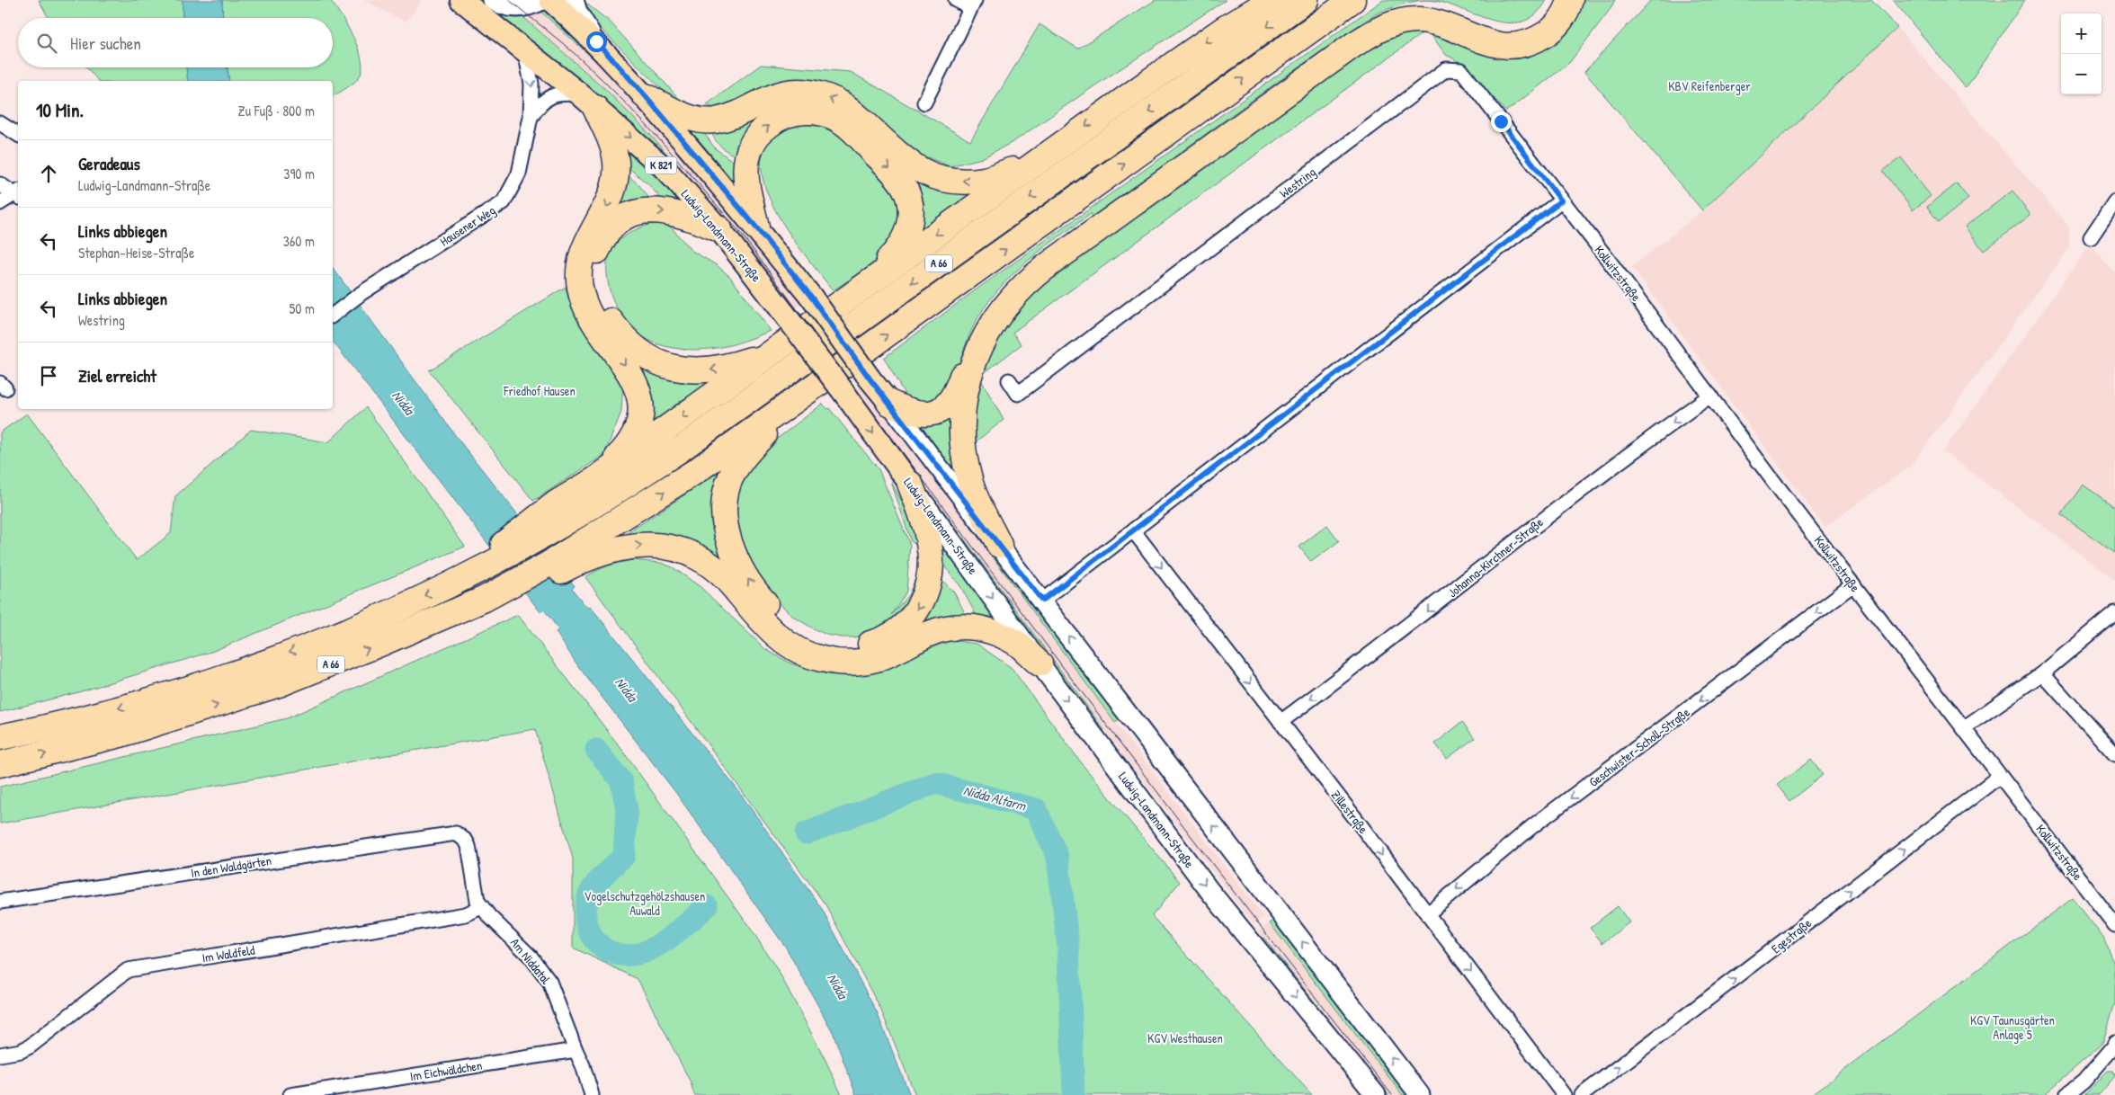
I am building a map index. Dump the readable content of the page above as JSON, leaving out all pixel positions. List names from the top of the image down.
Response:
{
  "streets": {
    "highway": ["A 66"],
    "main road": ["K 821", "Ludwig-Landmann-Straße"],
    "street": [
      "Westring",
      "Hausener Weg",
      "Kollwitzstraße",
      "Johanna-Kirchner-Straße",
      "Geschwister-Scholl-Straße",
      "Zillestraße",
      "In den Waldgärten",
      "Egestraße",
      "Im Waldfeld",
      "Am Niddatal",
      "Im Eichwäldchen"
    ]
  },
  "crossings": [
    ["Westring", "Kollwitzstraße"],
    ["Hausener Weg", "Ludwig-Landmann-Straße"],
    ["Kollwitzstraße", "Johanna-Kirchner-Straße"],
    ["Kollwitzstraße", "Geschwister-Scholl-Straße"],
    ["Kollwitzstraße", "Egestraße"],
    ["Johanna-Kirchner-Straße", "Zillestraße"],
    ["Geschwister-Scholl-Straße", "Zillestraße"],
    ["In den Waldgärten", "Am Niddatal"],
    ["Im Waldfeld", "Am Niddatal"],
    ["Am Niddatal", "Im Eichwäldchen"]
  ],
  "one_way": [
    "Johanna-Kirchner-Straße",
    "Geschwister-Scholl-Straße",
    "Zillestraße",
    "Egestraße"
  ],
  "water": ["Nidda", "Nidda Altarm"],
  "parks": [
    "KBV Reifenberger",
    "Friedhof Hausen",
    "Vogelschutzgehölzshausen Auwald",
    "KGV Taunusgärten Anlage 5",
    "KGV Westhausen"
  ],
  "page": {
    "map_buttons": ["+", "−"],
    "search": "Hier suchen",
    "heading": ["10 Min.", "Zu Fuß · 800 m"],
    "list": [
      ["Geradeaus", "Ludwig-Landmann-Straße", "390 m"],
      ["Links abbiegen", "Stephan-Heise-Straße", "360 m"],
      ["Links abbiegen", "Westring", "50 m"],
      "Ziel erreicht"
    ]
  }
}
